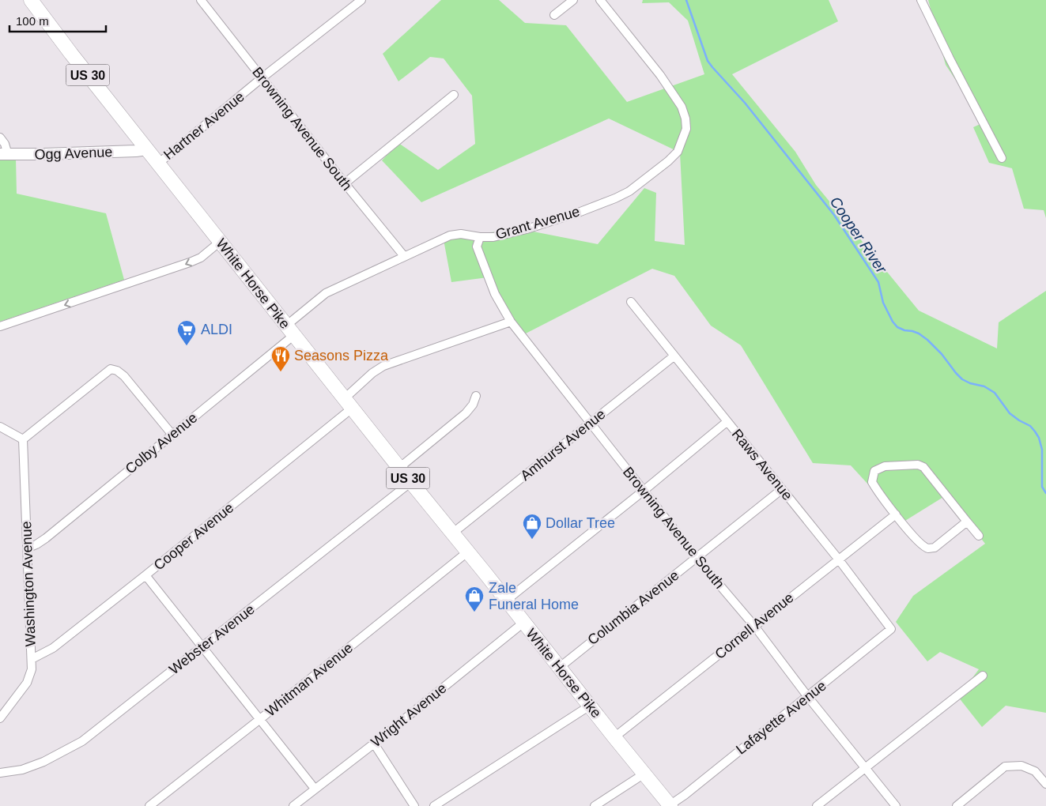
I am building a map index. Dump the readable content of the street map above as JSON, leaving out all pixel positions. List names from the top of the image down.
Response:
{
  "streets": {
    "highway": ["US 30", "White Horse Pike"],
    "street": [
      "Hartner Avenue",
      "Browning Avenue South",
      "Ogg Avenue",
      "Grant Avenue",
      "Colby Avenue",
      "Amhurst Avenue",
      "Raws Avenue",
      "Cooper Avenue",
      "Washington Avenue",
      "Columbia Avenue",
      "Cornell Avenue",
      "Webster Avenue",
      "Whitman Avenue",
      "Wright Avenue",
      "Lafayette Avenue"
    ]
  },
  "crossings": [
    ["Hartner Avenue", "Browning Avenue South"],
    ["Hartner Avenue", "White Horse Pike"],
    ["Browning Avenue South", "Grant Avenue"],
    ["Browning Avenue South", "Amhurst Avenue"],
    ["Browning Avenue South", "Cooper Avenue"],
    ["Browning Avenue South", "Columbia Avenue"],
    ["Browning Avenue South", "Cornell Avenue"],
    ["Browning Avenue South", "Lafayette Avenue"],
    ["Ogg Avenue", "White Horse Pike"],
    ["Grant Avenue", "White Horse Pike"],
    ["Grant Avenue", "Colby Avenue"],
    ["White Horse Pike", "Colby Avenue"],
    ["White Horse Pike", "Amhurst Avenue"],
    ["White Horse Pike", "Cooper Avenue"],
    ["White Horse Pike", "Columbia Avenue"],
    ["White Horse Pike", "Cornell Avenue"],
    ["White Horse Pike", "Webster Avenue"],
    ["White Horse Pike", "Whitman Avenue"],
    ["White Horse Pike", "Wright Avenue"],
    ["White Horse Pike", "Lafayette Avenue"],
    ["Colby Avenue", "Washington Avenue"],
    ["Amhurst Avenue", "Raws Avenue"],
    ["Raws Avenue", "Columbia Avenue"],
    ["Raws Avenue", "Cornell Avenue"],
    ["Raws Avenue", "Lafayette Avenue"],
    ["Cooper Avenue", "Washington Avenue"]
  ],
  "water": ["Cooper River"],
  "places": {
    "supermarket": ["ALDI"],
    "restaurant": ["Seasons Pizza"],
    "shop": ["Dollar Tree", "Zale Funeral Home"]
  },
  "scale_bar": "100 m"
}
